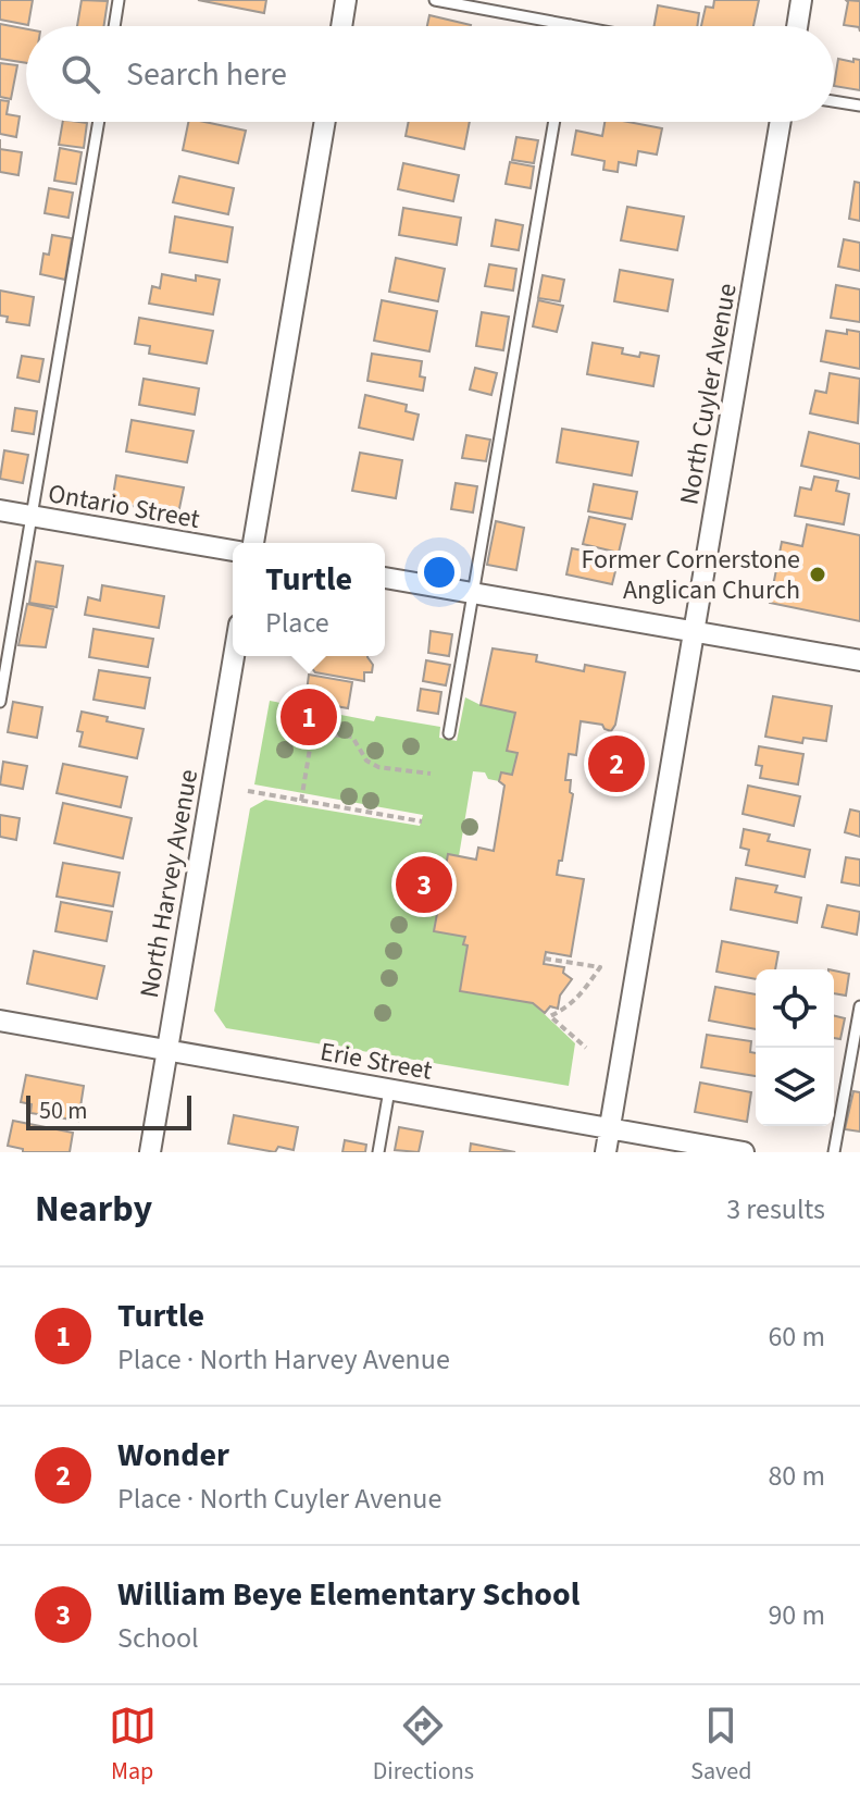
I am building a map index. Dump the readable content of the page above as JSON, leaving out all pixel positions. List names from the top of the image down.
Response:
{
  "streets": {
    "street": [
      "North Cuyler Avenue",
      "Ontario Street",
      "North Harvey Avenue",
      "Erie Street"
    ]
  },
  "crossings": [
    ["North Cuyler Avenue", "Erie Street"],
    ["North Harvey Avenue", "Erie Street"]
  ],
  "places": ["Former Cornerstone Anglican Church"],
  "scale_bar": "50 m",
  "page": {
    "search": "Search here",
    "popup": ["Turtle", "Place"],
    "pins": ["1", "2", "3"],
    "scale": "50 m",
    "heading": ["Nearby", "3 results"],
    "list": [
      {
        "mark": "1",
        "name": "Turtle",
        "note": "Place · North Harvey Avenue",
        "value": "60 m"
      },
      {
        "mark": "2",
        "name": "Wonder",
        "note": "Place · North Cuyler Avenue",
        "value": "80 m"
      },
      {
        "mark": "3",
        "name": "William Beye Elementary School",
        "note": "School",
        "value": "90 m"
      }
    ],
    "nav": ["Map", "Directions", "Saved"]
  }
}
